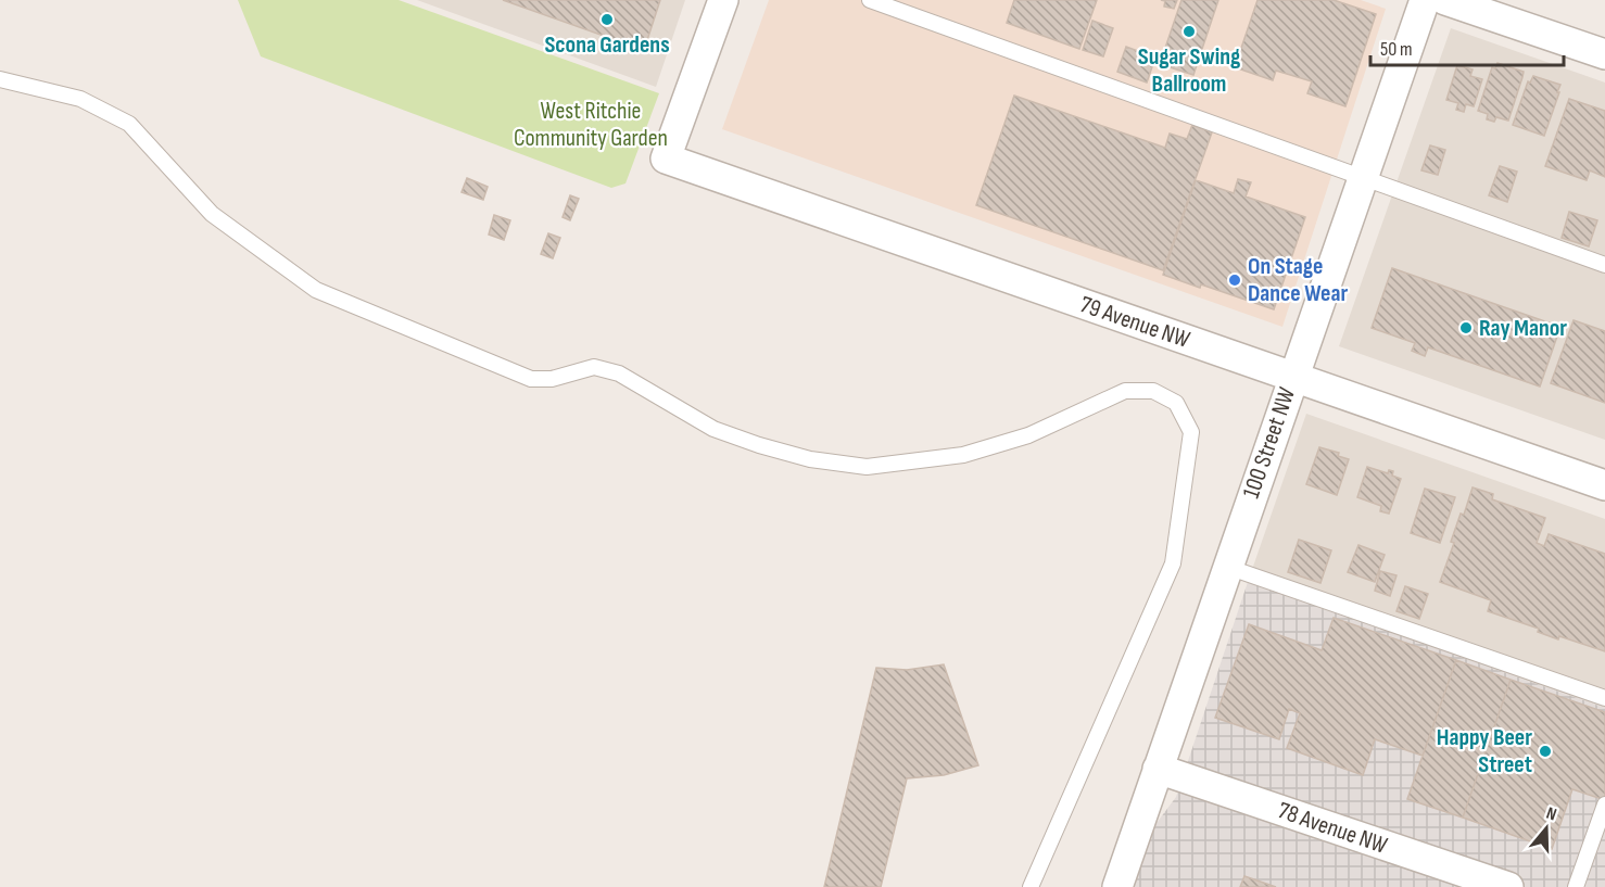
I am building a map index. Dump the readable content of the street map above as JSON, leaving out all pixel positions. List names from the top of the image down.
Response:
{
  "streets": {
    "street": ["79 Avenue NW", "100 Street NW", "78 Avenue NW"]
  },
  "crossings": [
    ["79 Avenue NW", "100 Street NW"],
    ["100 Street NW", "78 Avenue NW"]
  ],
  "parks": ["West Ritchie Community Garden"],
  "places": [
    "Scona Gardens",
    "Sugar Swing Ballroom",
    "On Stage Dance Wear",
    "Ray Manor",
    "Happy Beer Street"
  ],
  "scale_bar": "50 m",
  "north": "top"
}
